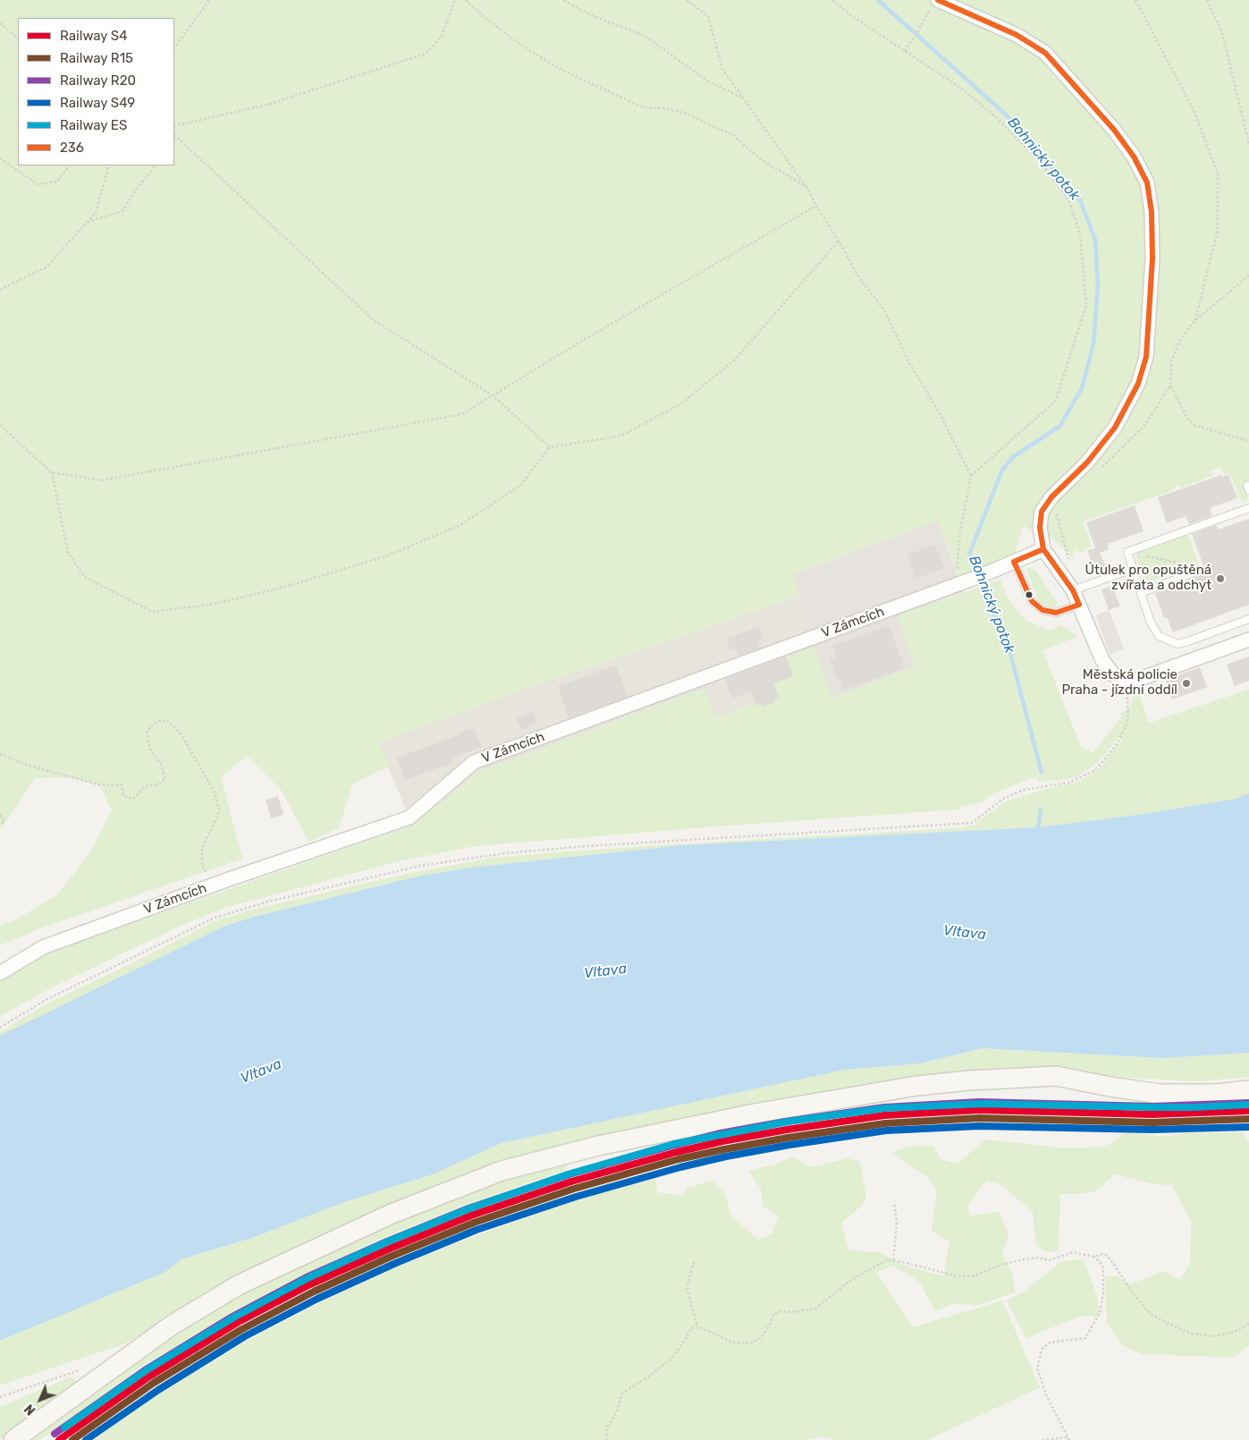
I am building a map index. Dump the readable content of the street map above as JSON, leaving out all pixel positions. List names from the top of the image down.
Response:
{
  "streets": {
    "street": ["V Zámcích"]
  },
  "water": ["Bohnický potok", "Vltava"],
  "places": ["Útulek pro opuštěná zvířata a odchyt", "Městská policie Praha - jízdní oddíl"],
  "lines": [
    "transit line 236",
    "rail line R20",
    "rail line ES",
    "rail line S4",
    "rail line R15",
    "rail line S49"
  ],
  "legend": [
    "Railway S4",
    "Railway R15",
    "Railway R20",
    "Railway S49",
    "Railway ES",
    "236"
  ],
  "north": "bottom left"
}
